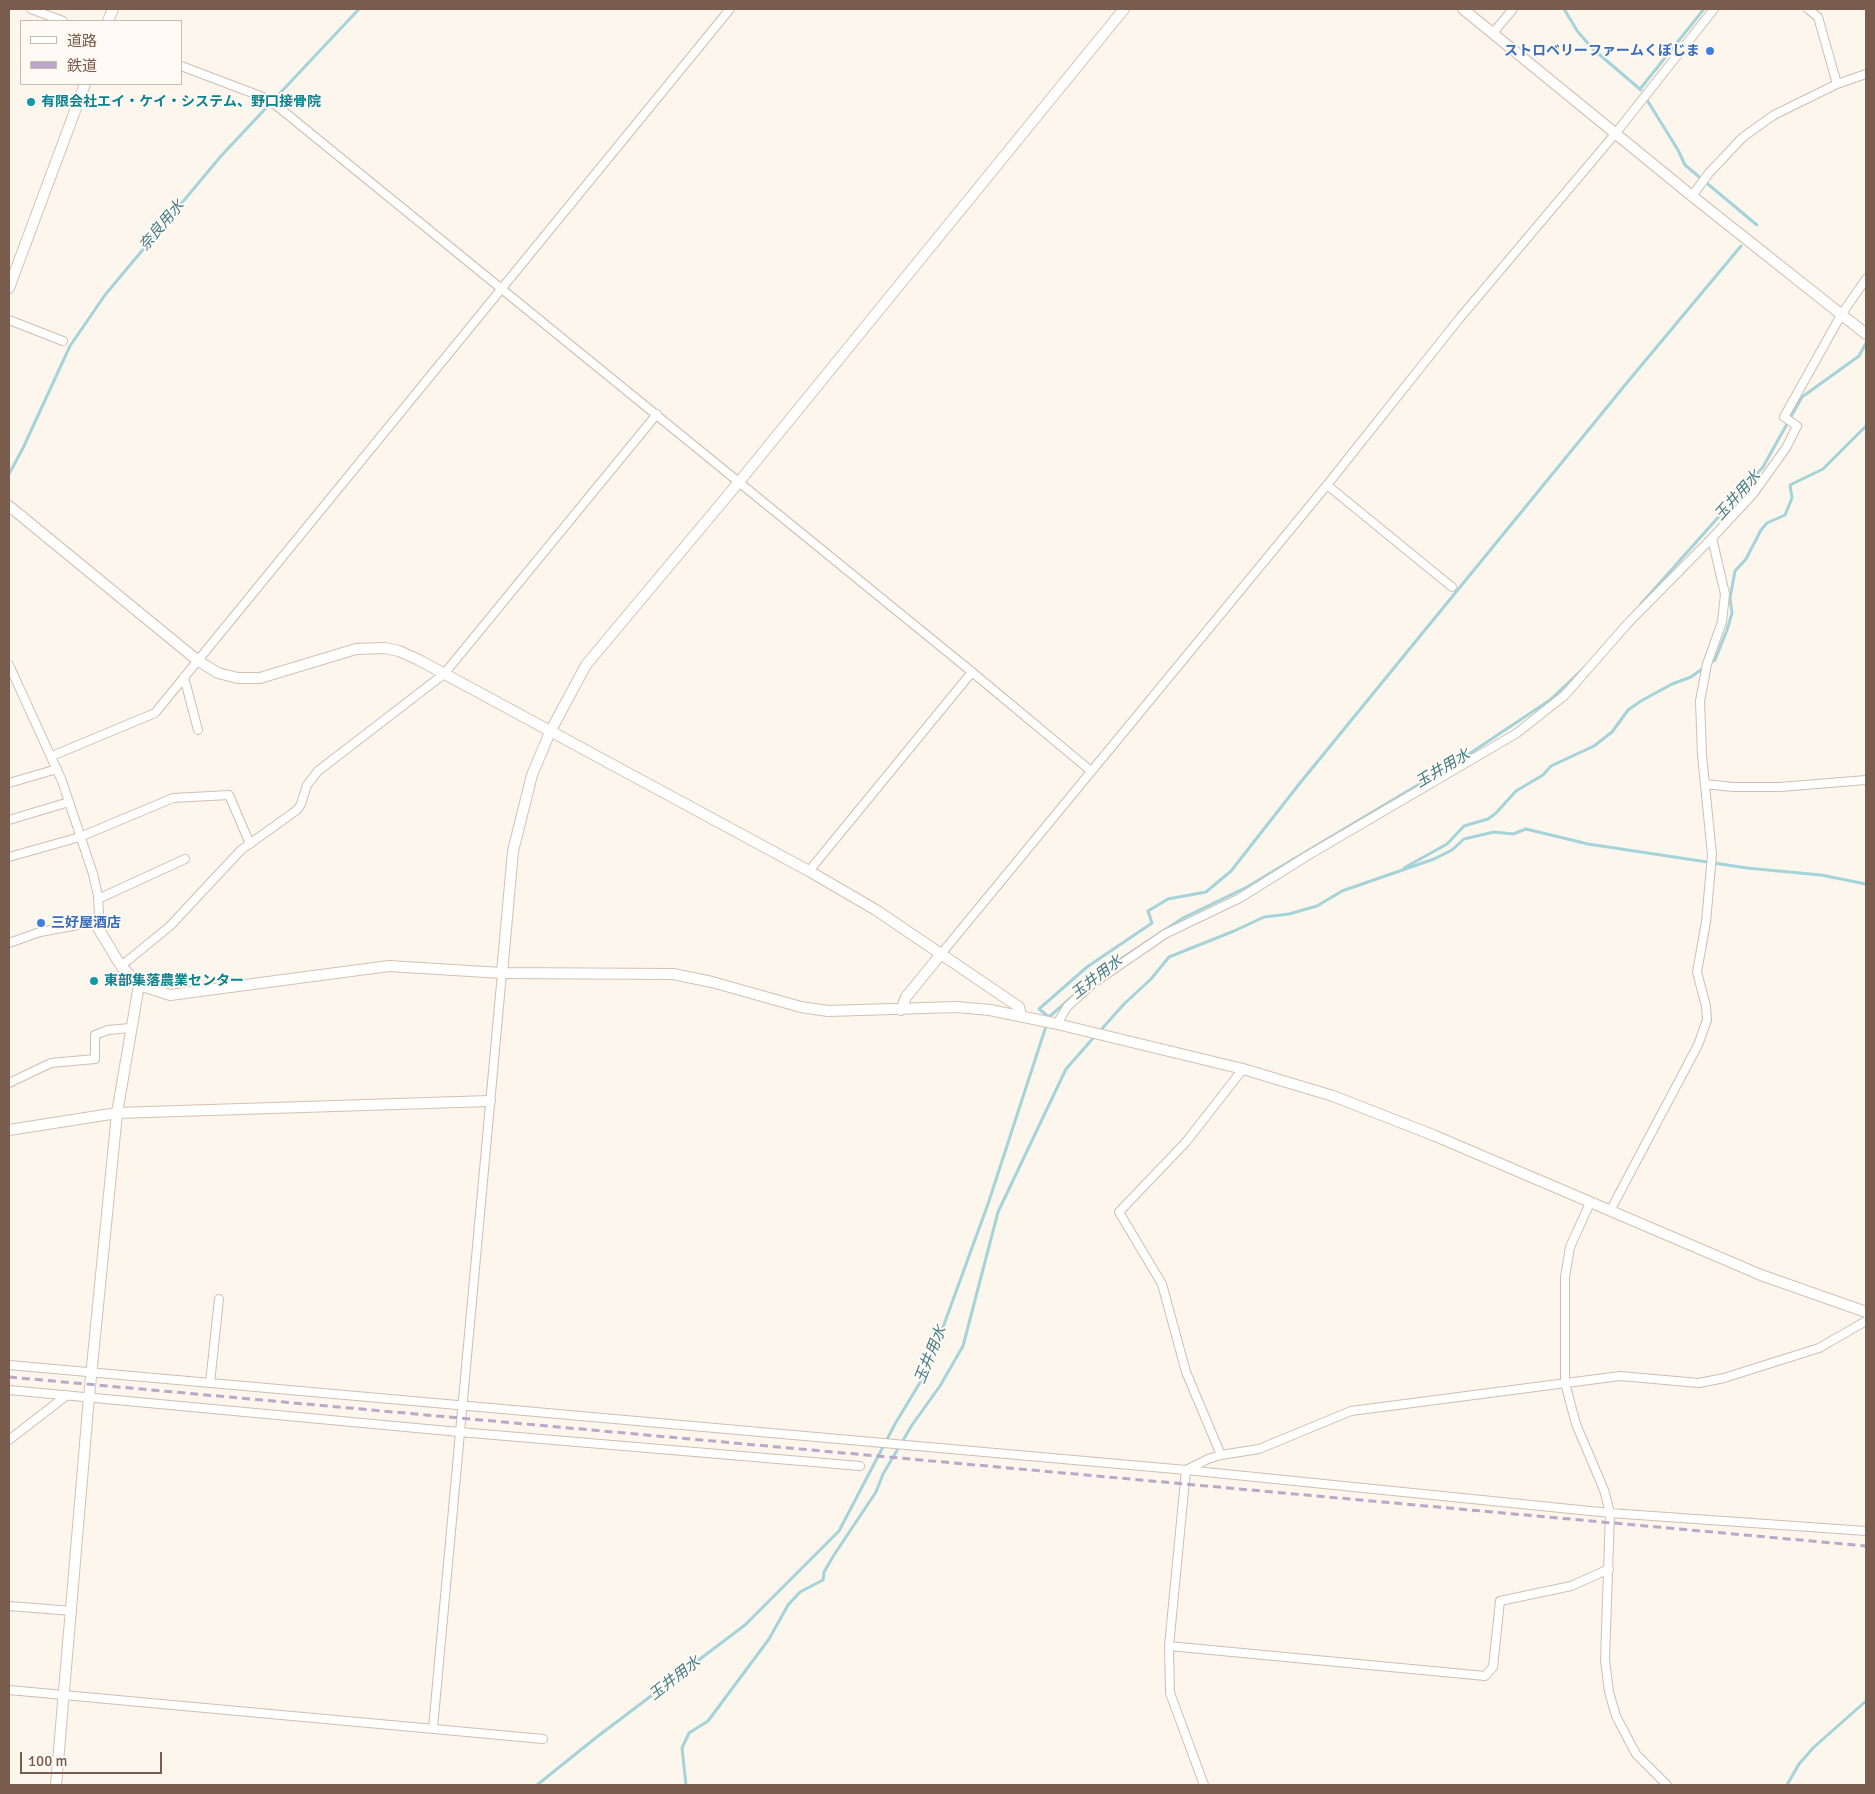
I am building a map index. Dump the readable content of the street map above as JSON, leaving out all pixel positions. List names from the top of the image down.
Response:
{
  "water": ["奈良用水", "玉井用水"],
  "places": [
    "ストロベリーファームくぼじま",
    "有限会社エイ・ケイ・システム、野口接骨院",
    "三好屋酒店",
    "東部集落農業センター"
  ],
  "legend": ["道路", "鉄道"],
  "scale_bar": "100 m"
}
